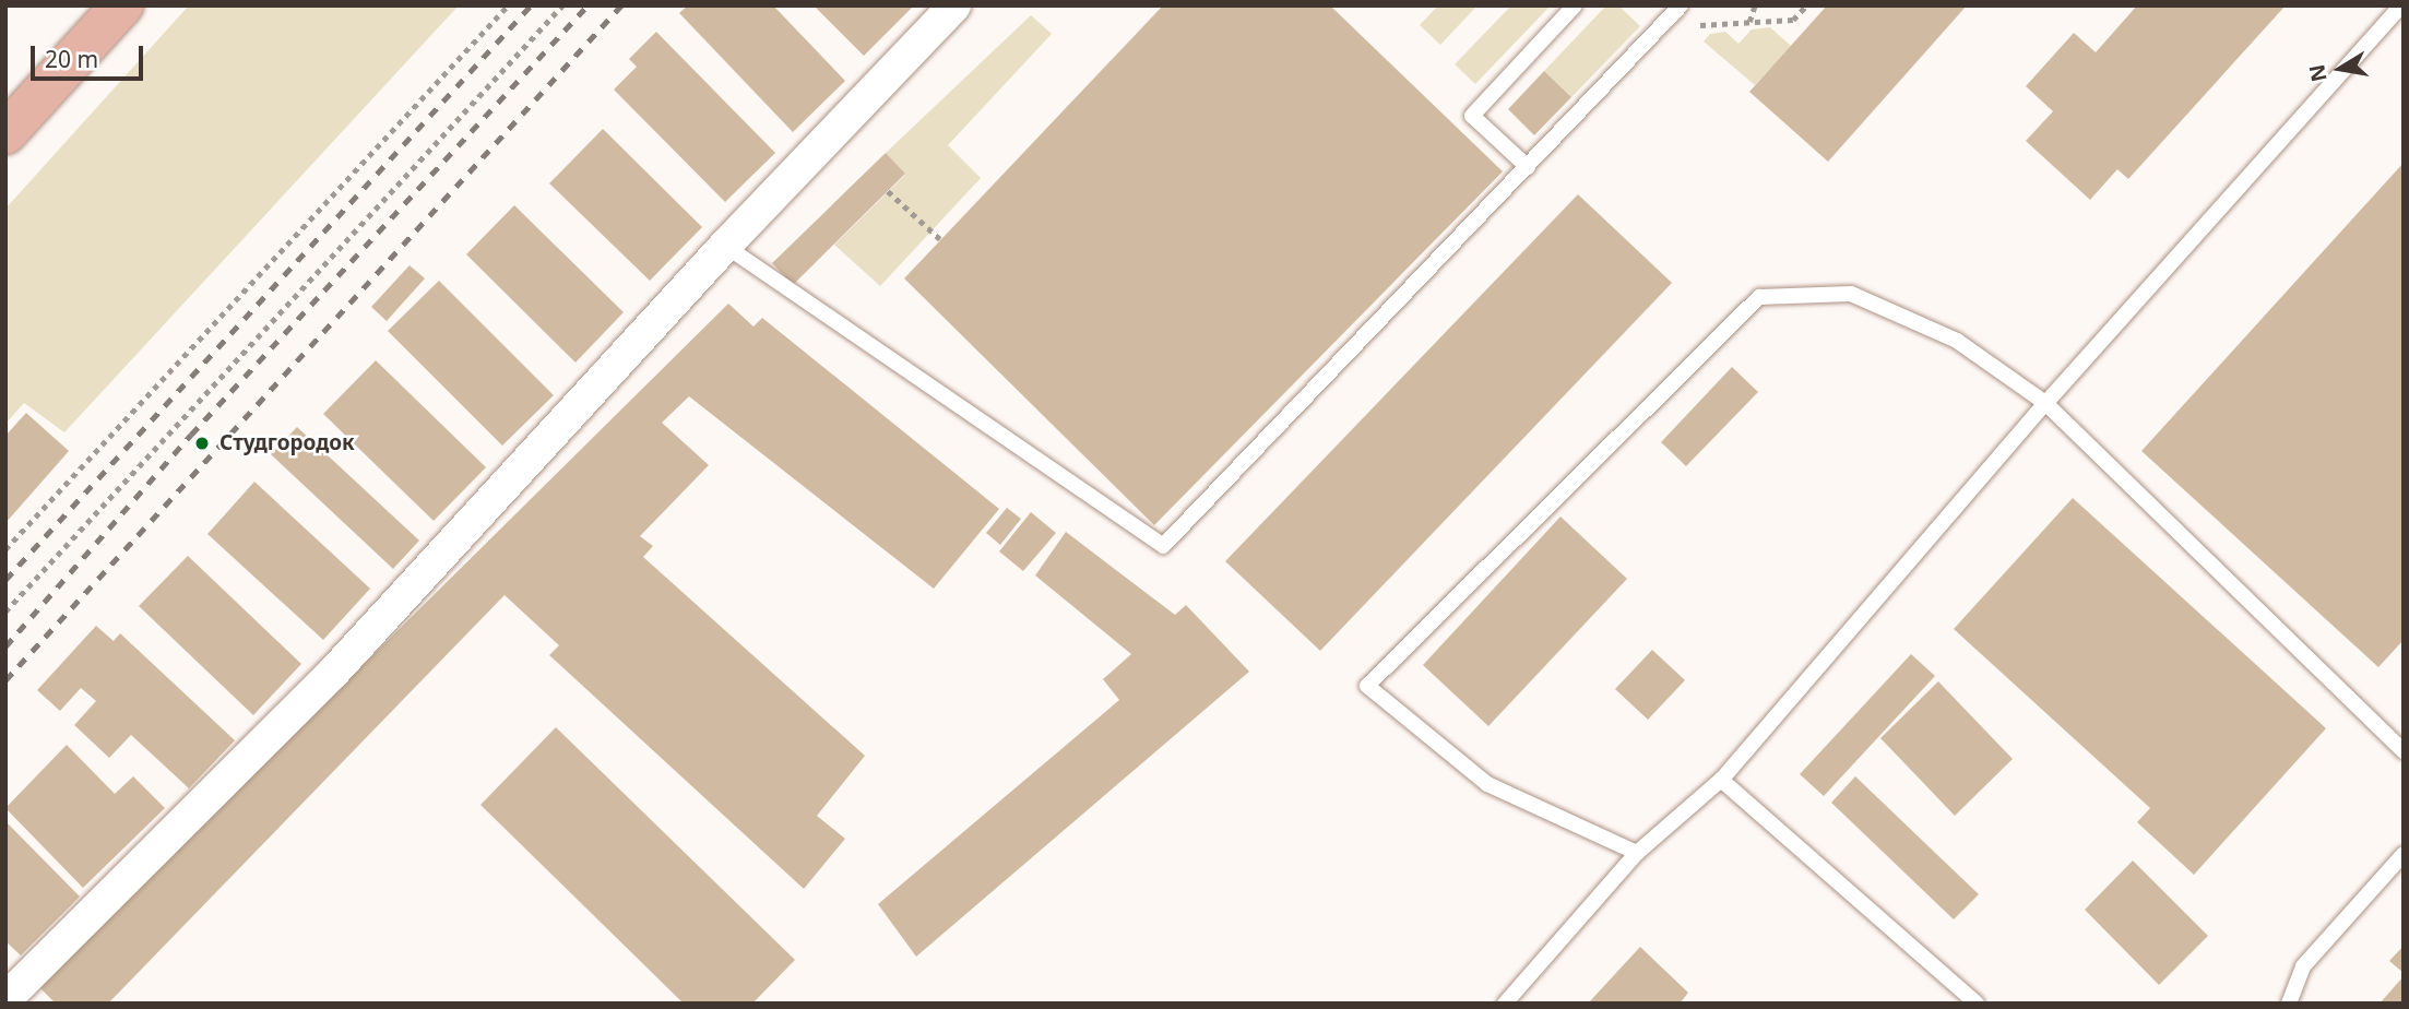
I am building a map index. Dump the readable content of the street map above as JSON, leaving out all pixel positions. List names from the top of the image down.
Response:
{
  "places": ["Студгородок"],
  "scale_bar": "20 m",
  "north": "left"
}
